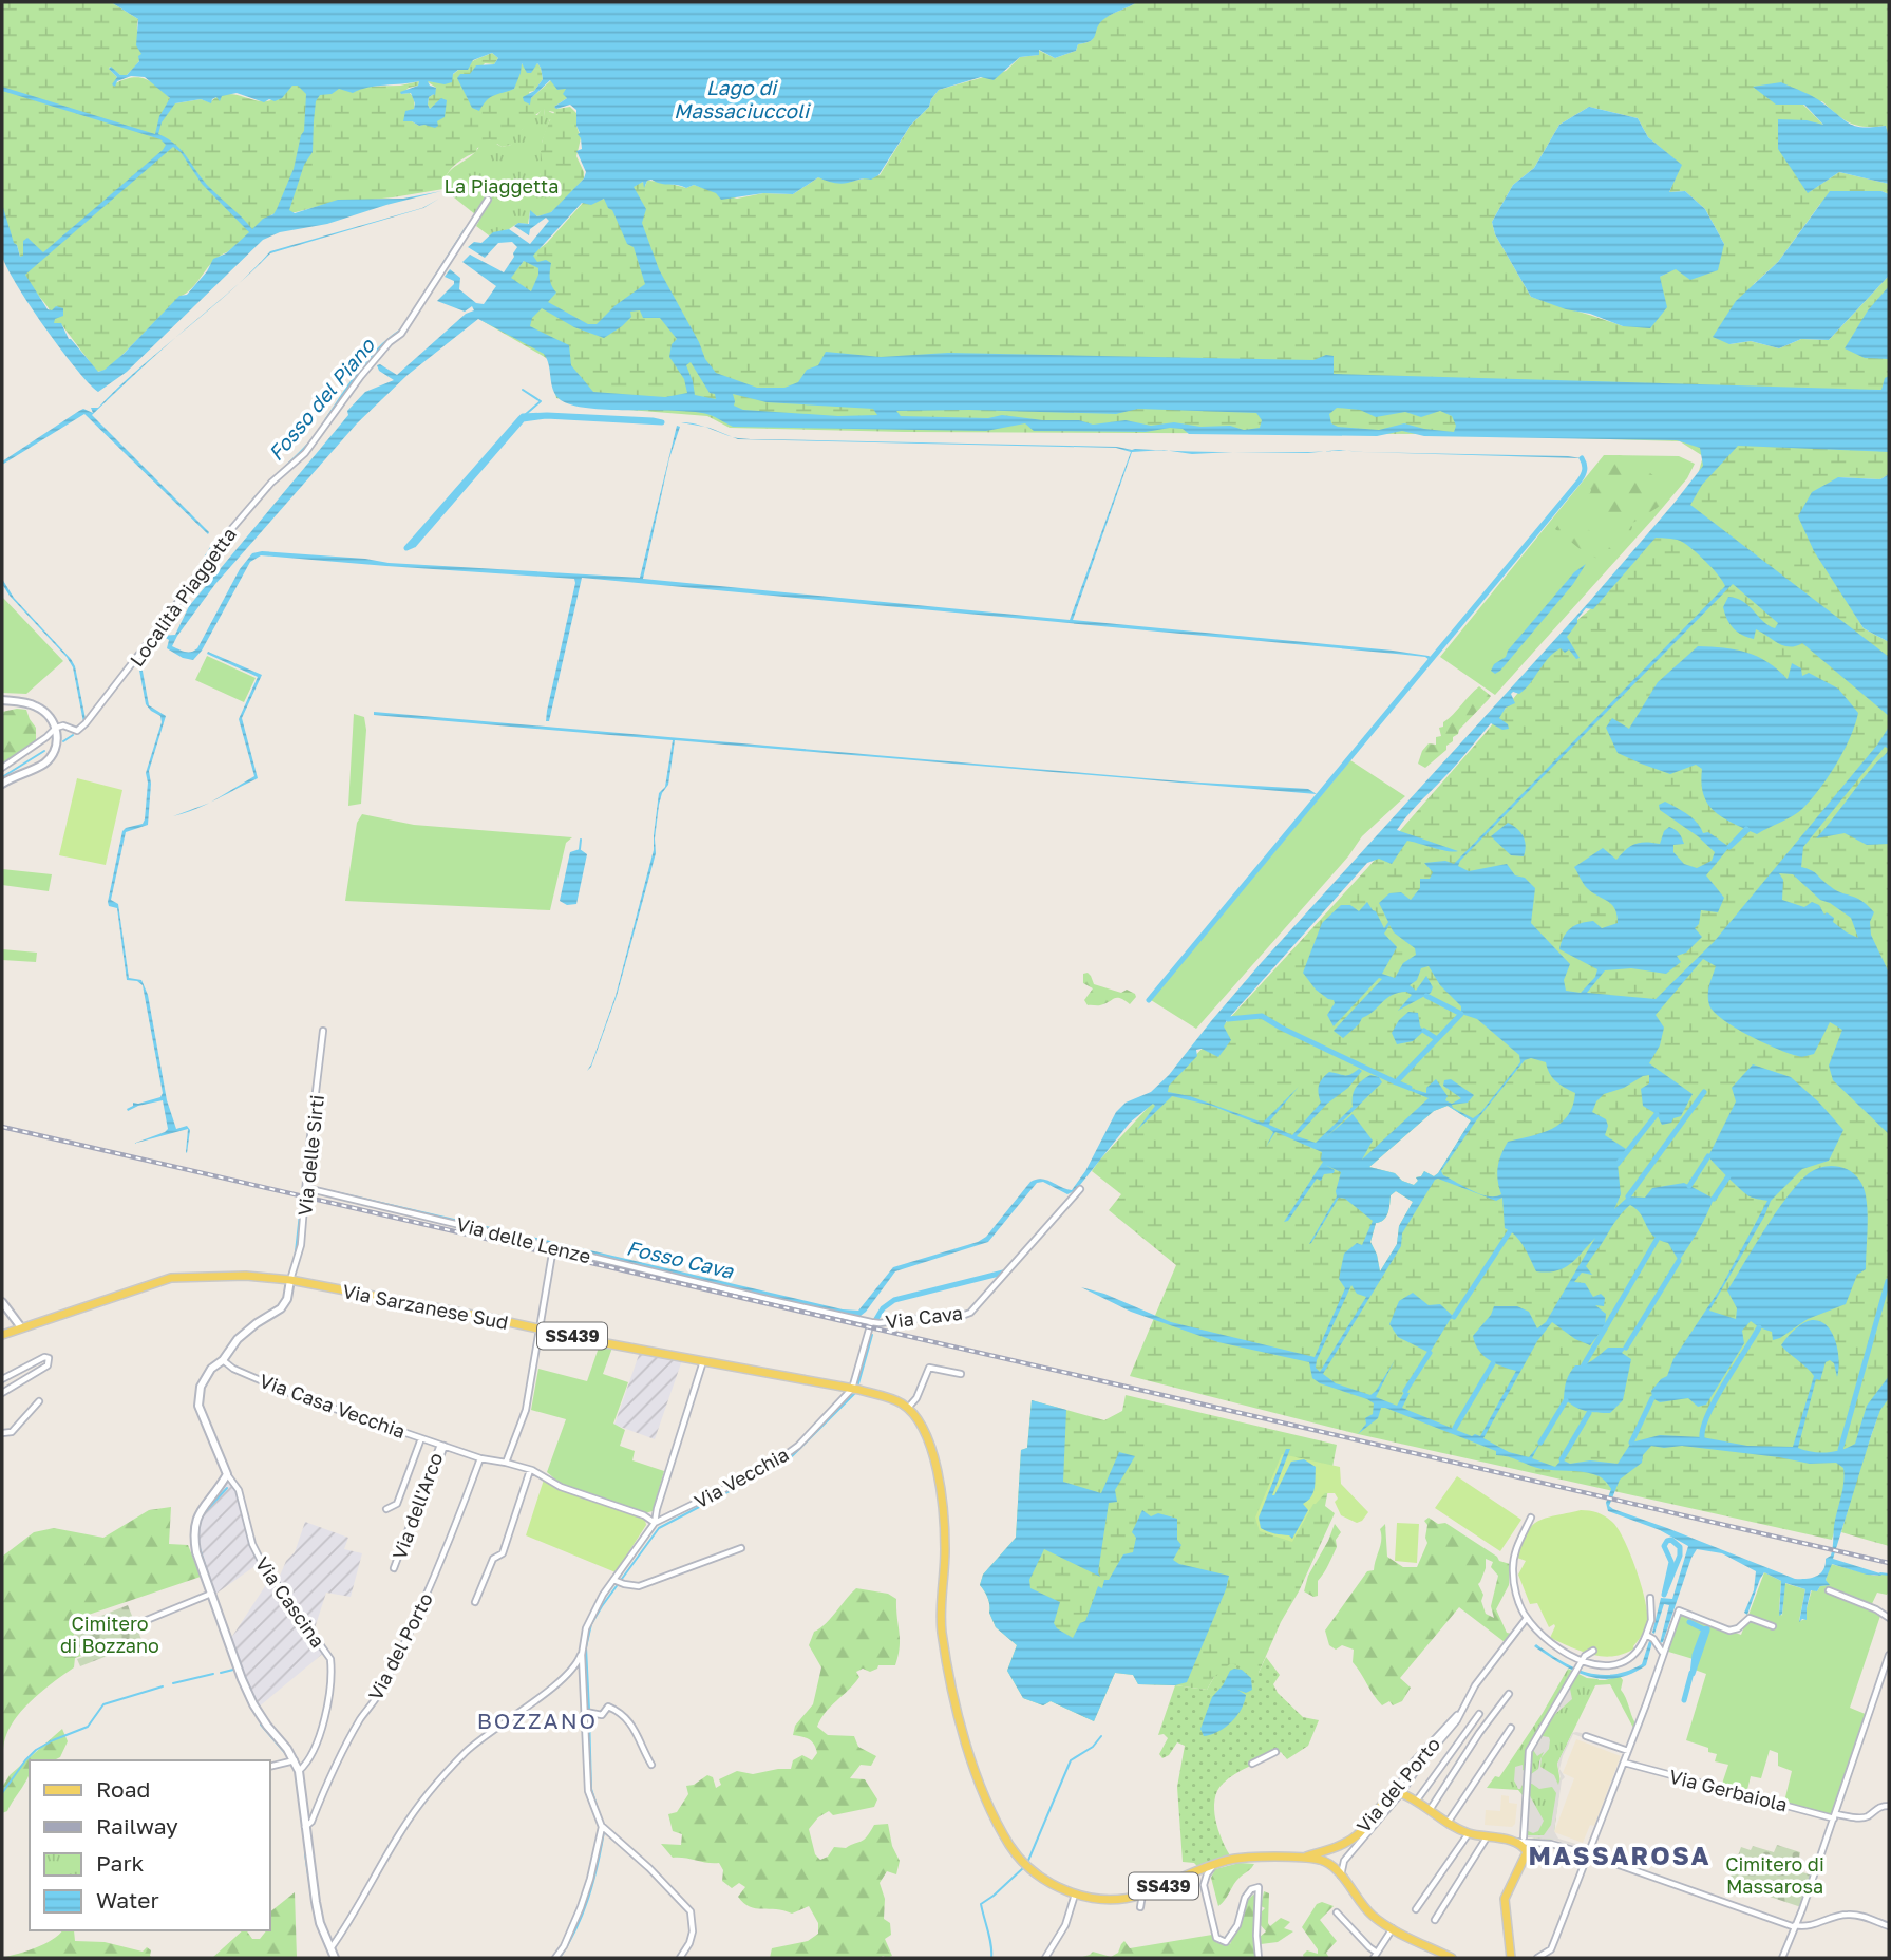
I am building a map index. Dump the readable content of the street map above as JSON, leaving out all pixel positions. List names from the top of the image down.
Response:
{
  "streets": {
    "main road": ["Via Sarzanese Sud", "SS439", "Via del Porto"],
    "street": [
      "Località Piaggetta",
      "Via delle Sirti",
      "Via delle Lenze",
      "Via Cava",
      "Via Casa Vecchia",
      "Via Vecchia",
      "Via dell'Arco",
      "Via Cascina",
      "Via Gerbaiola"
    ]
  },
  "crossings": [
    ["Via delle Sirti", "Via delle Lenze"],
    ["Via delle Sirti", "Via Sarzanese Sud"],
    ["Via delle Lenze", "Via Cava"],
    ["Via Sarzanese Sud", "Via Cava"],
    ["Via Sarzanese Sud", "SS439"],
    ["Via Sarzanese Sud", "Via Vecchia"],
    ["Via Cava", "SS439"],
    ["Via Cava", "Via Vecchia"],
    ["SS439", "Via Vecchia"],
    ["SS439", "Via del Porto"],
    ["Via Casa Vecchia", "Via Vecchia"],
    ["Via Casa Vecchia", "Via dell'Arco"],
    ["Via Casa Vecchia", "Via del Porto"]
  ],
  "districts": ["BOZZANO", "MASSAROSA"],
  "water": ["Lago di Massaciuccoli", "Fosso del Piano", "Fosso Cava"],
  "parks": ["La Piaggetta", "Cimitero di Bozzano", "Cimitero di Massarosa"],
  "legend": [
    "Road",
    "Railway",
    "Park",
    "Water"
  ]
}
